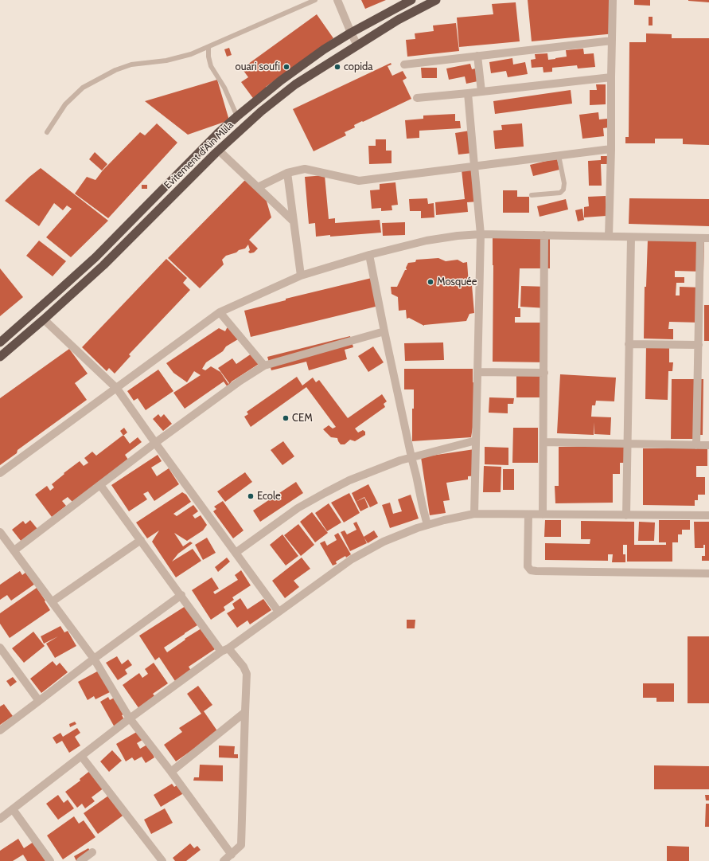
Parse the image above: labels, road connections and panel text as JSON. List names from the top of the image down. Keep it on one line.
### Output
{"streets":{"highway":["Evitement d'Ain Mlila"]},"places":["ouari soufi","copida","Mosquée","CEM","Ecole"]}
